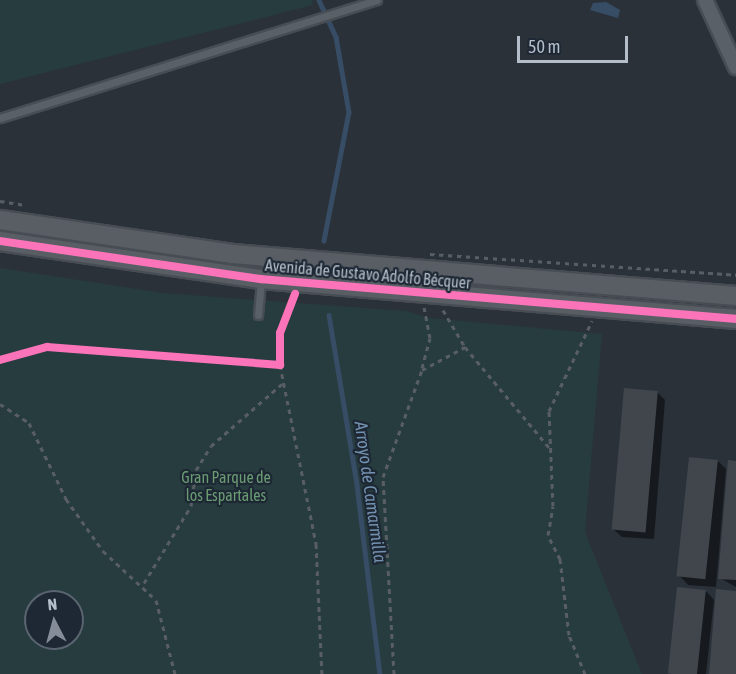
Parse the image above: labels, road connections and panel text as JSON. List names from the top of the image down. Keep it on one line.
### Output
{"streets":{"street":["Avenida de Gustavo Adolfo Bécquer"]},"water":["Arroyo de Camarmilla"],"parks":["Gran Parque de los Espartales"],"scale_bar":"50 m","north":"top"}
